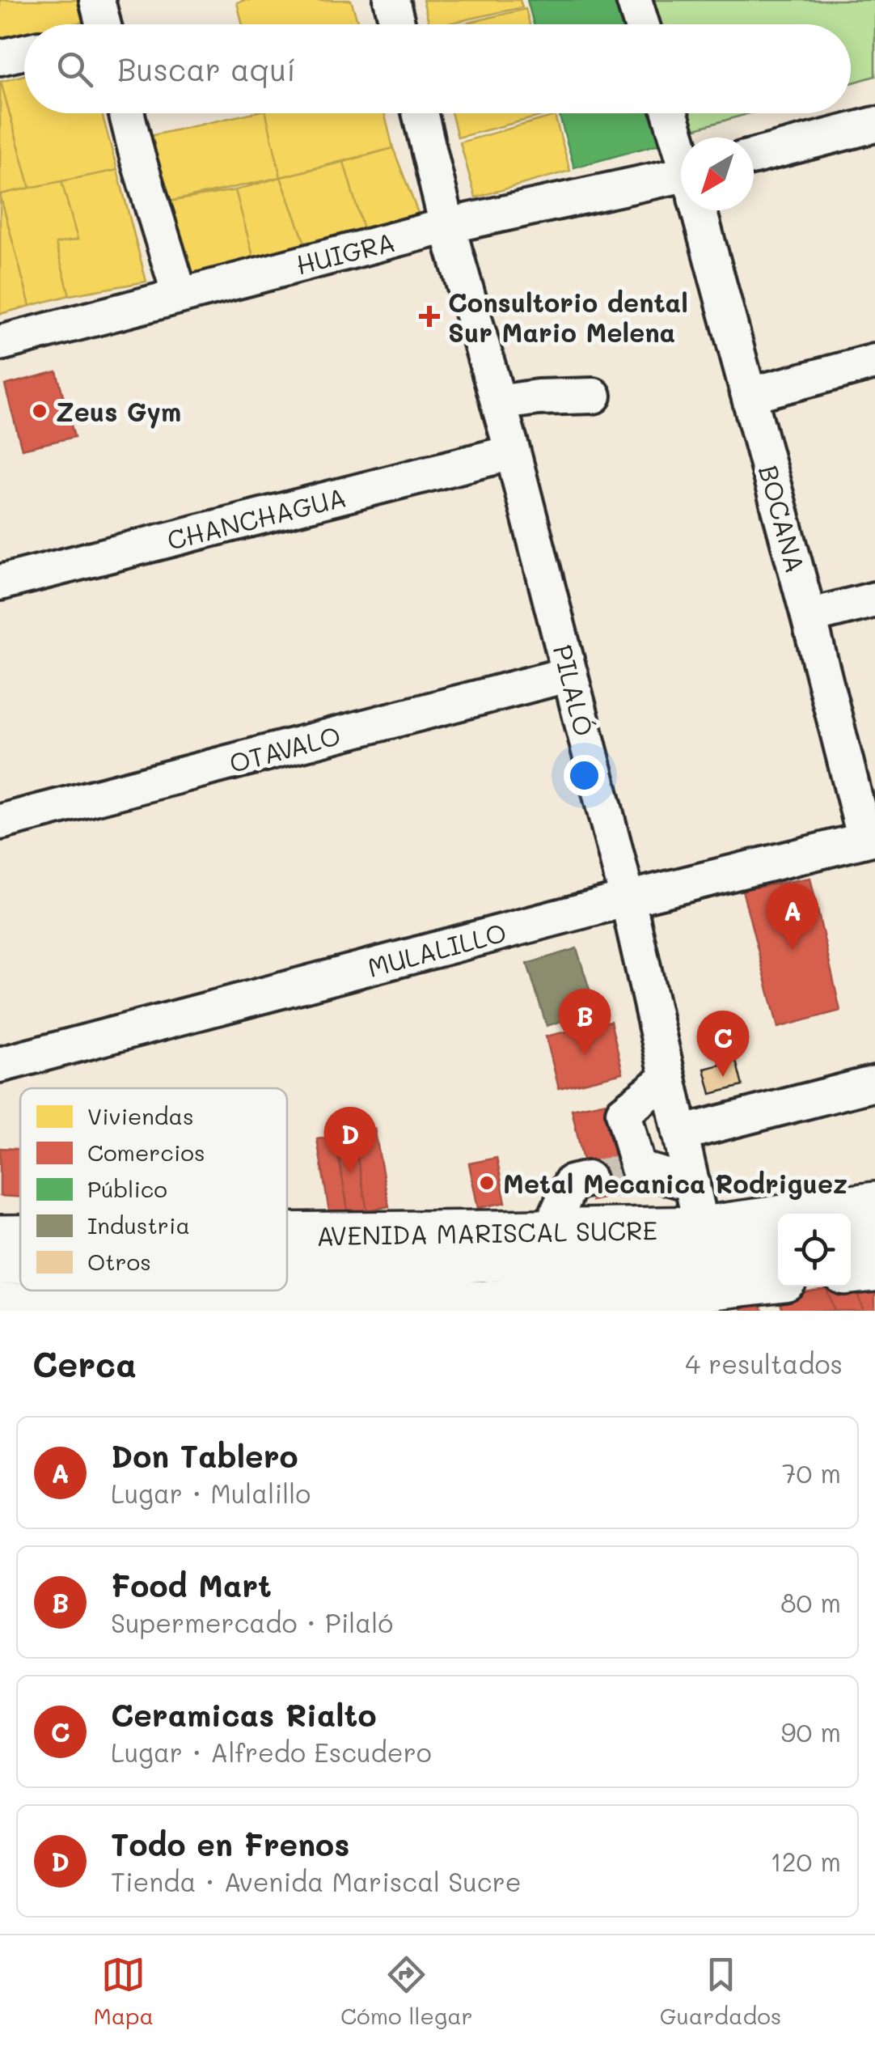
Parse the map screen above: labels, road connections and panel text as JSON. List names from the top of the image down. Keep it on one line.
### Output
{"streets":{"main road":["AVENIDA MARISCAL SUCRE"],"street":["HUIGRA","CHANCHAGUA","BOCANA","PILALÓ","OTAVALO","MULALILLO"]},"crossings":[["HUIGRA","PILALÓ"],["CHANCHAGUA","PILALÓ"],["BOCANA","MULALILLO"],["PILALÓ","OTAVALO"],["PILALÓ","MULALILLO"],["PILALÓ","AVENIDA MARISCAL SUCRE"]],"places":{"health":["Consultorio dental Sur Mario Melena"],"other":["Zeus Gym","Metal Mecanica Rodriguez"]},"legend":["Viviendas","Comercios","Público","Industria","Otros"],"north":"bottom left","page":{"search":"Buscar aquí","pins":["A","B","C","D"],"heading":["Cerca","4 resultados"],"list":[{"mark":"A","name":"Don Tablero","note":"Lugar · Mulalillo","value":"70 m"},{"mark":"B","name":"Food Mart","note":"Supermercado · Pilaló","value":"80 m"},{"mark":"C","name":"Ceramicas Rialto","note":"Lugar · Alfredo Escudero","value":"90 m"},{"mark":"D","name":"Todo en Frenos","note":"Tienda · Avenida Mariscal Sucre","value":"120 m"}],"nav":["Mapa","Cómo llegar","Guardados"]}}
